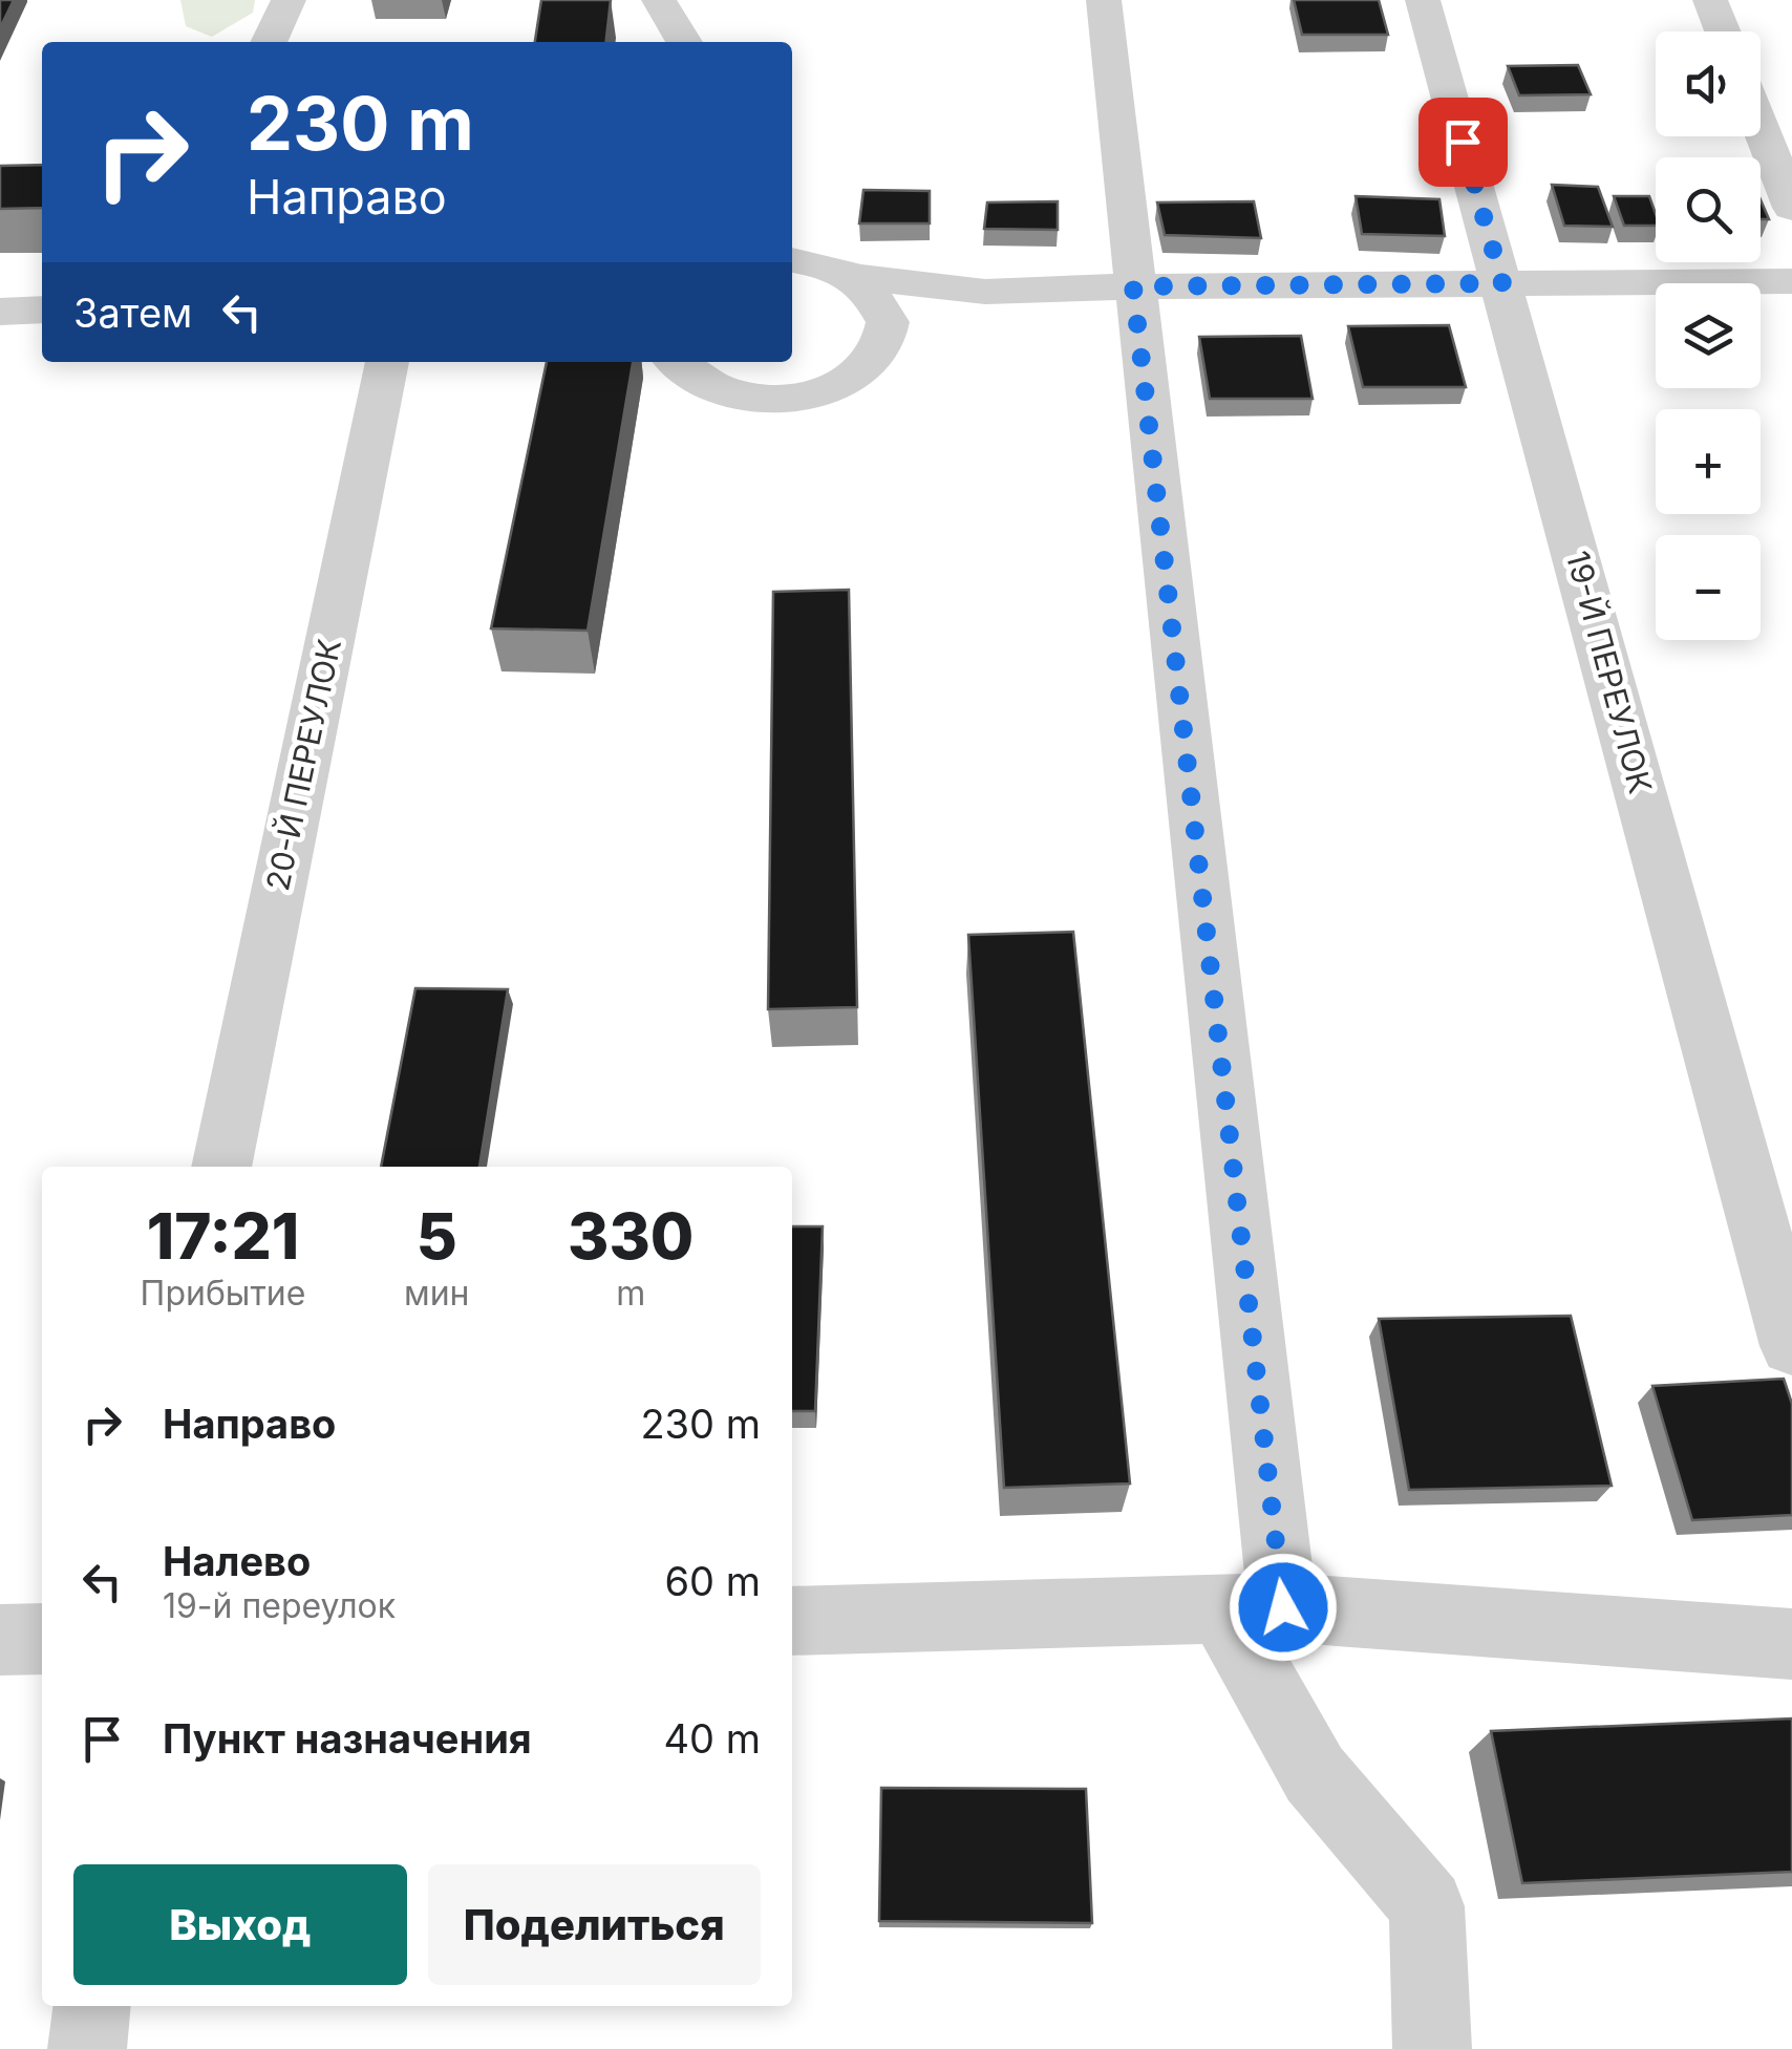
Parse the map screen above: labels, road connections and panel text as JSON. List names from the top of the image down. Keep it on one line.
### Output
{"streets":{"street":["19-Й ПЕРЕУЛОК","20-Й ПЕРЕУЛОК"]},"page":{"map_buttons":["+","−"],"turn":["230 m","Направо"],"then":"Затем","eta":["17:21","Прибытие","5","мин","330","m"],"list":[{"name":"Направо","value":"230 m"},{"name":"Налево","note":"19-й переулок","value":"60 m"},{"name":"Пункт назначения","value":"40 m"}],"buttons":["Выход","Поделиться"]}}
